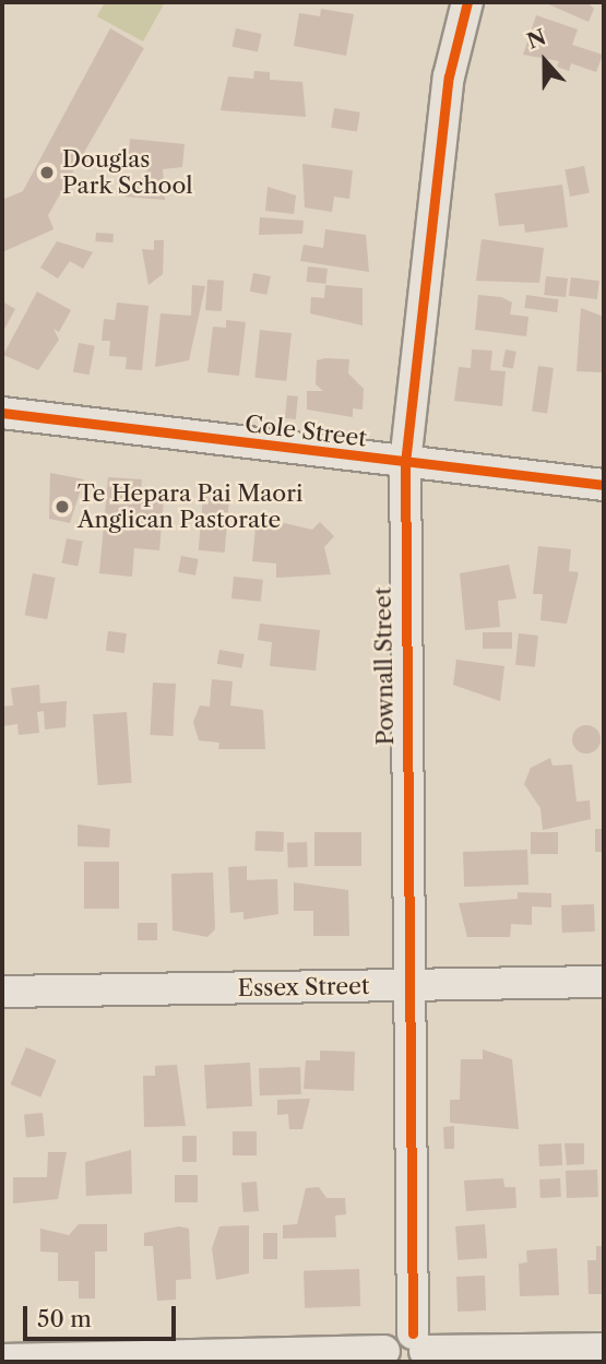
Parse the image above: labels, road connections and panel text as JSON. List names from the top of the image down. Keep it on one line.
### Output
{"streets":{"street":["Cole Street","Pownall Street","Essex Street"]},"crossings":[["Cole Street","Pownall Street"],["Pownall Street","Essex Street"]],"places":["Douglas Park School","Te Hepara Pai Maori Anglican Pastorate"],"scale_bar":"50 m","north":"top"}
